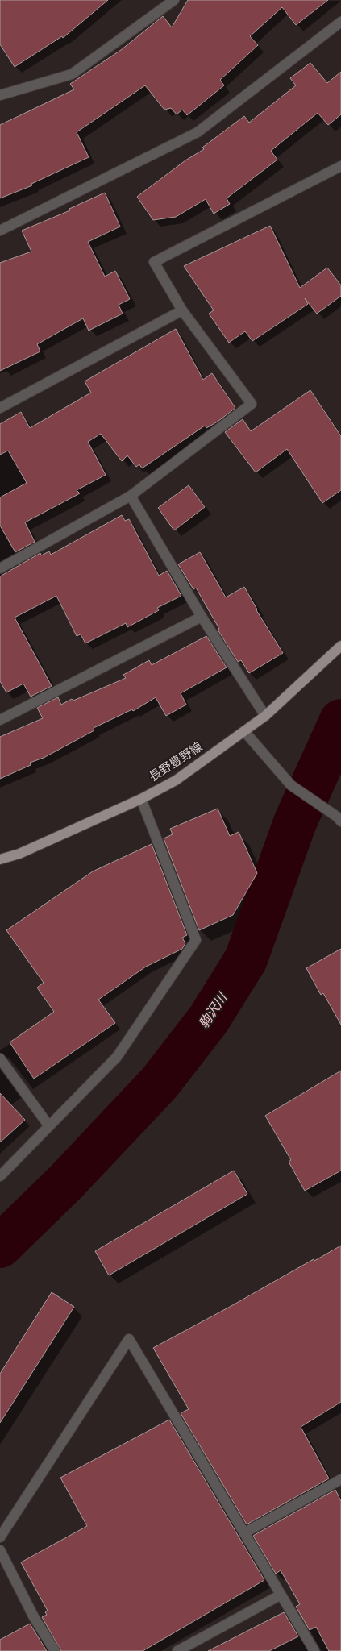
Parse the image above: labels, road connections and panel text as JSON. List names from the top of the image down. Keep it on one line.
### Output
{"streets":{"main road":["長野豊野線"]},"water":["駒沢川"]}
